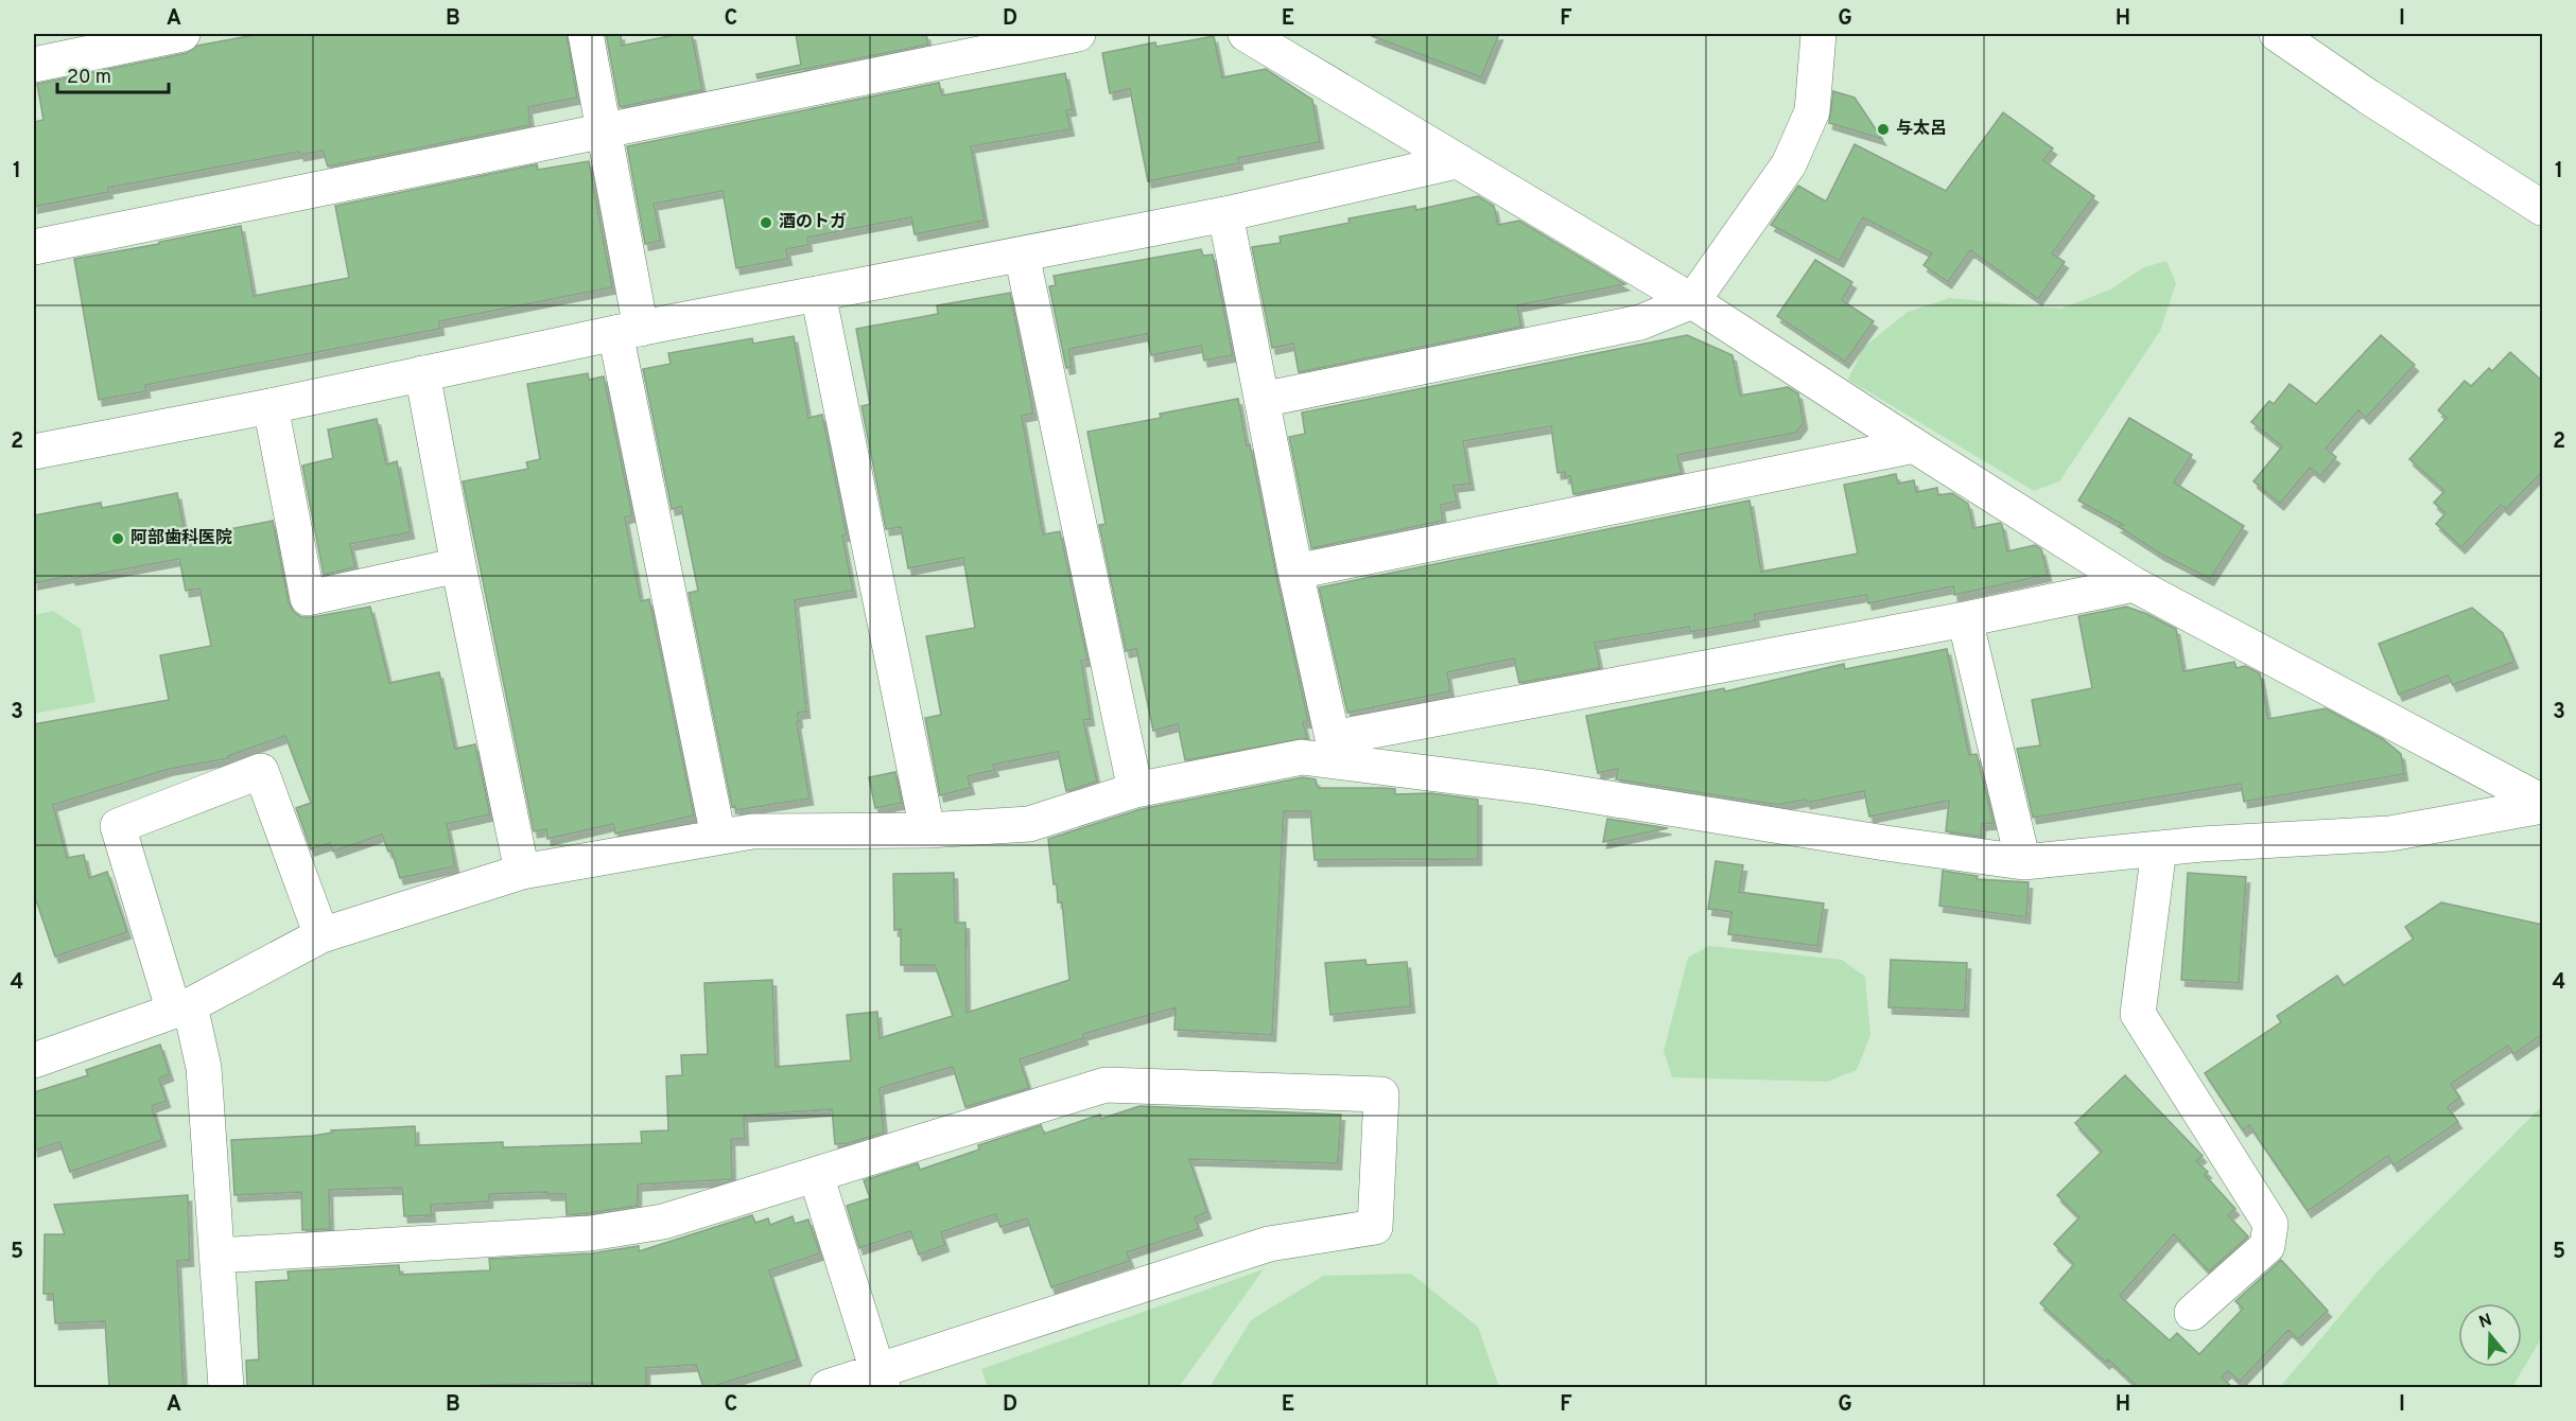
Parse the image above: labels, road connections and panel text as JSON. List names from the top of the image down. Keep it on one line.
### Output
{"places":["与太呂","酒のトガ","阿部歯科医院"],"scale_bar":"20 m","north":"top","grid":{"columns":["A","B","C","D","E","F","G","H","I"],"rows":["1","2","3","4","5"]}}
